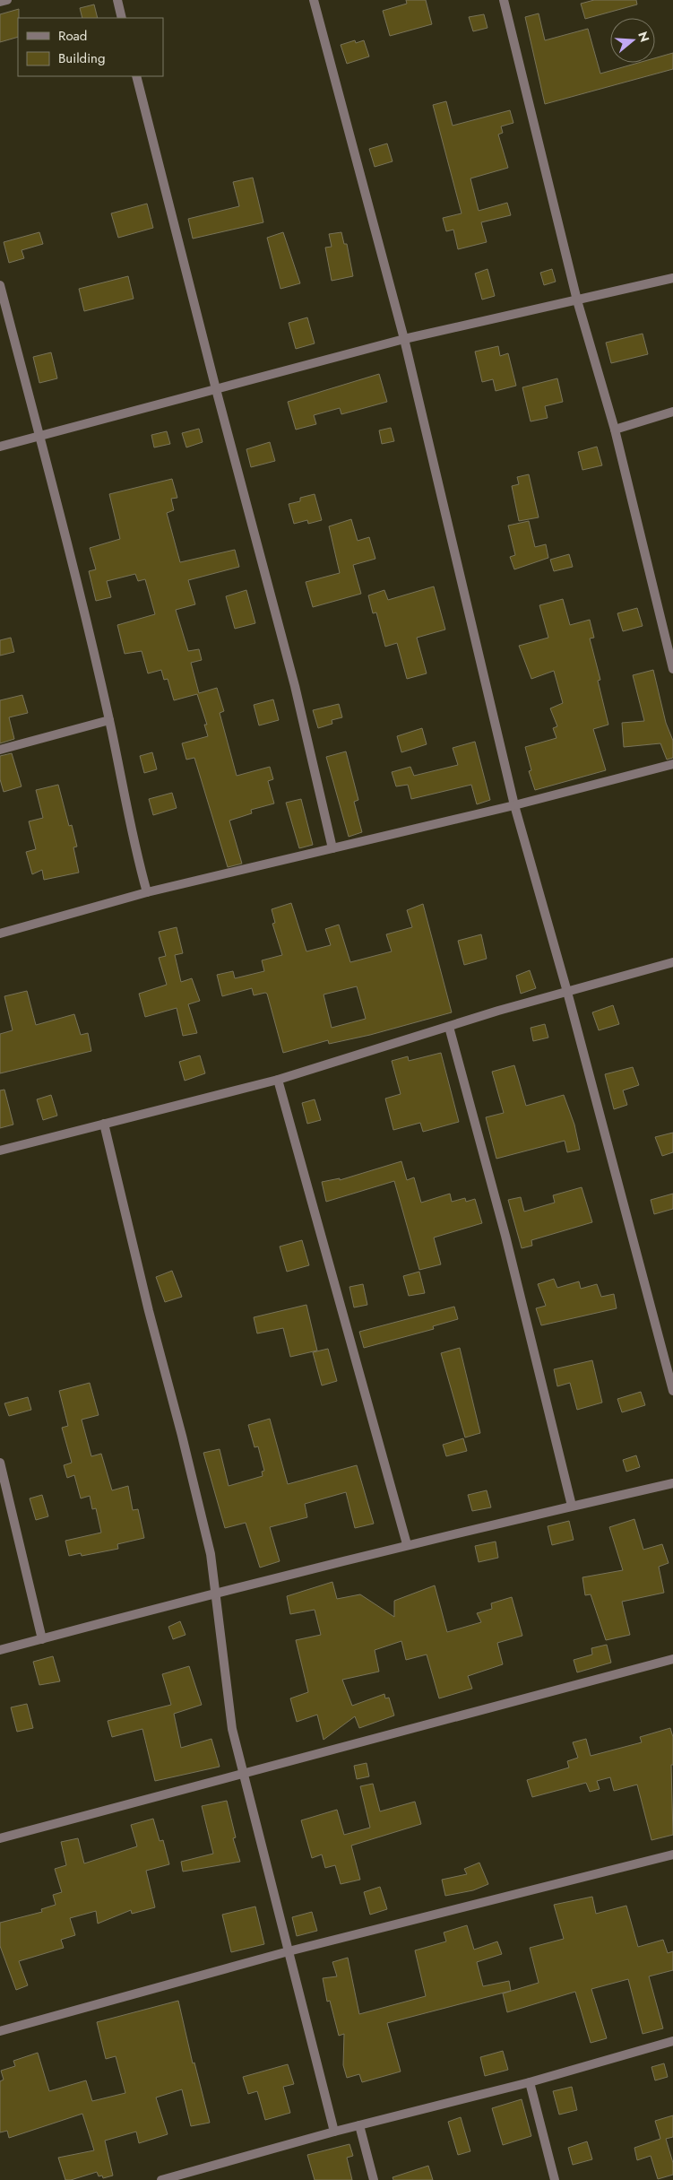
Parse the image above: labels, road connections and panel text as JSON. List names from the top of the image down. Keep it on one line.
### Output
{"legend":["Road","Building"],"north":"right"}
